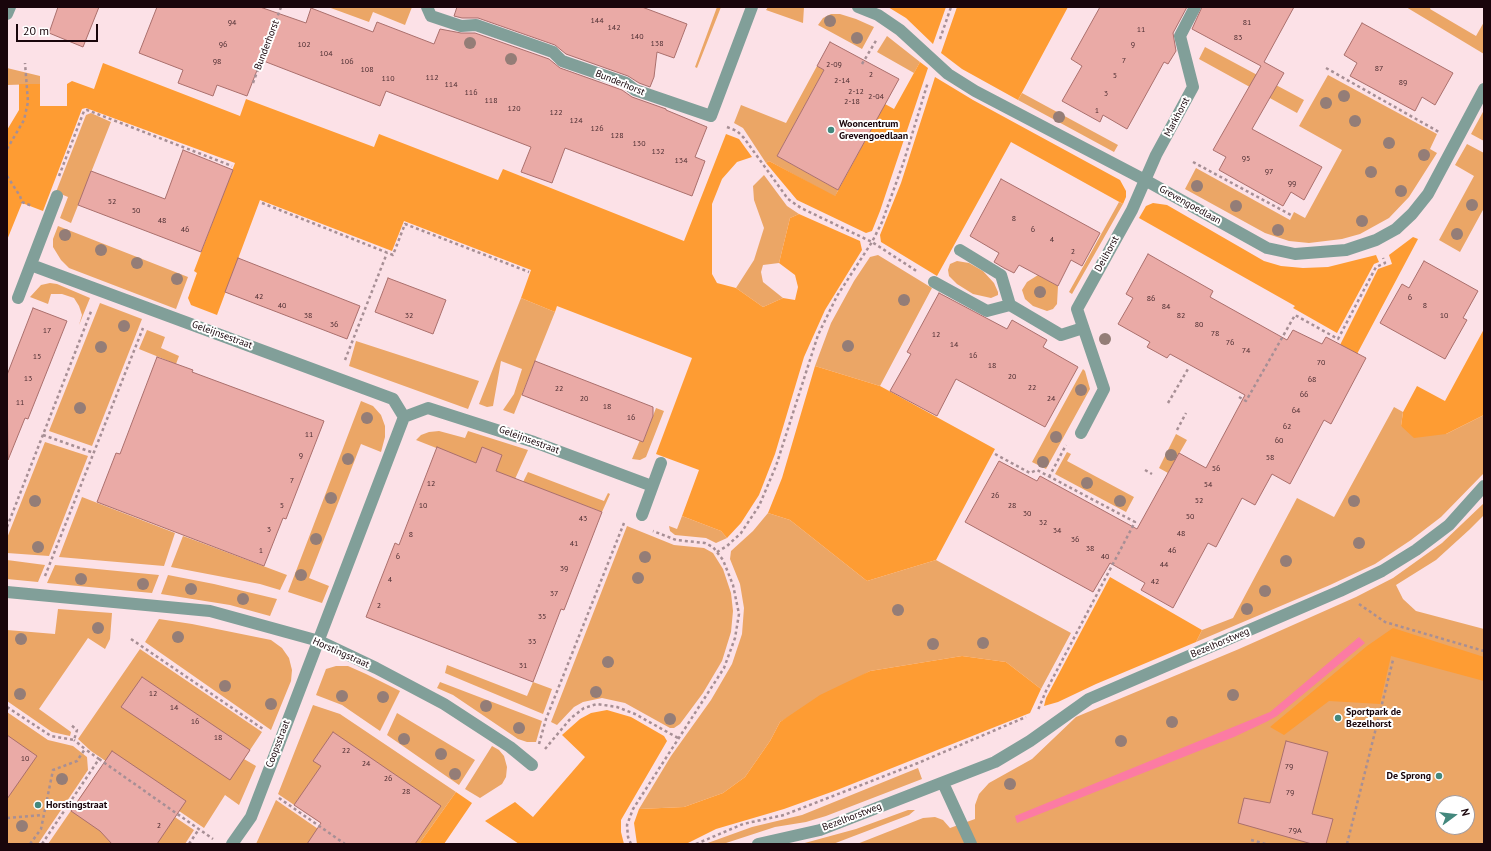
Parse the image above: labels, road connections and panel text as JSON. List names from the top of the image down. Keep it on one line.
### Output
{"streets":{"street":["Bunderhorst","Markhorst","Grevengoedlaan","Deilhorst","Geleijnsestraat","Bezelhorstweg","Horstingstraat","Coopsstraat"]},"crossings":[["Markhorst","Grevengoedlaan"],["Markhorst","Deilhorst"],["Grevengoedlaan","Deilhorst"],["Horstingstraat","Coopsstraat"]],"places":["Wooncentrum Grevengoedlaan","Sportpark de Bezelhorst","De Sprong","Horstingstraat"],"house_numbers":["144","94","81","142","11","140","83","138","96","102","9","104","7","98","106","2-09","87","108","2","5","112","110","2-14","89","114","2-12","116","3","2-04","118","2-18","120","1","122","124","126","128","130","132","95","134","97","99","52","50","8","48","46","6","4","2","42","6","86","40","8","84","38","32","82","10","36","80","17","78","12","76","14","74","16","15","70","18","20","13","68","22","22","66","20","24","11","18","64","16","62","11","60","9","58","56","7","12","54","26","52","5","10","28","30","50","43","32","3","34","48","8","36","41","38","1","46","6","40","44","39","4","42","37","2","35","33","31","12","14","16","18","22","10","24","79","26","28","79","2","79A"],"scale_bar":"20 m","north":"right"}
